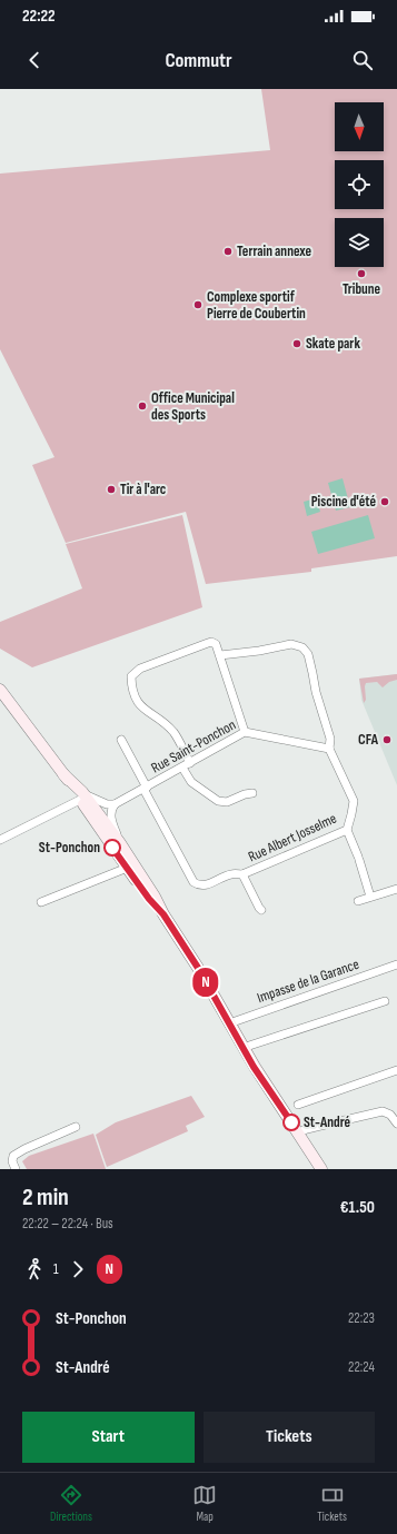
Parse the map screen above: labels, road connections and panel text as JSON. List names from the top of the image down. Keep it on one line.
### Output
{"streets":{"street":["Rue Saint-Ponchon","Rue Albert Josselme","Impasse de la Garance"]},"crossings":[["Rue Saint-Ponchon","Rue Albert Josselme"]],"places":["Terrain annexe","Tribune","Complexe sportif Pierre de Coubertin","Skate park","Office Municipal des Sports","Tir à l'arc","Piscine d'été","CFA","St-Ponchon","St-André"],"lines":["bus line N"],"north":"bottom","page":{"status":"22:22","header":"Commutr","on_map":"N","heading":["2 min","22:22 – 22:24 · Bus","€1.50"],"legs":["1","N"],"list":[{"name":"St-Ponchon","value":"22:23"},{"name":"St-André","value":"22:24"}],"buttons":["Start","Tickets"],"tabs":["Directions","Map","Tickets"]}}
